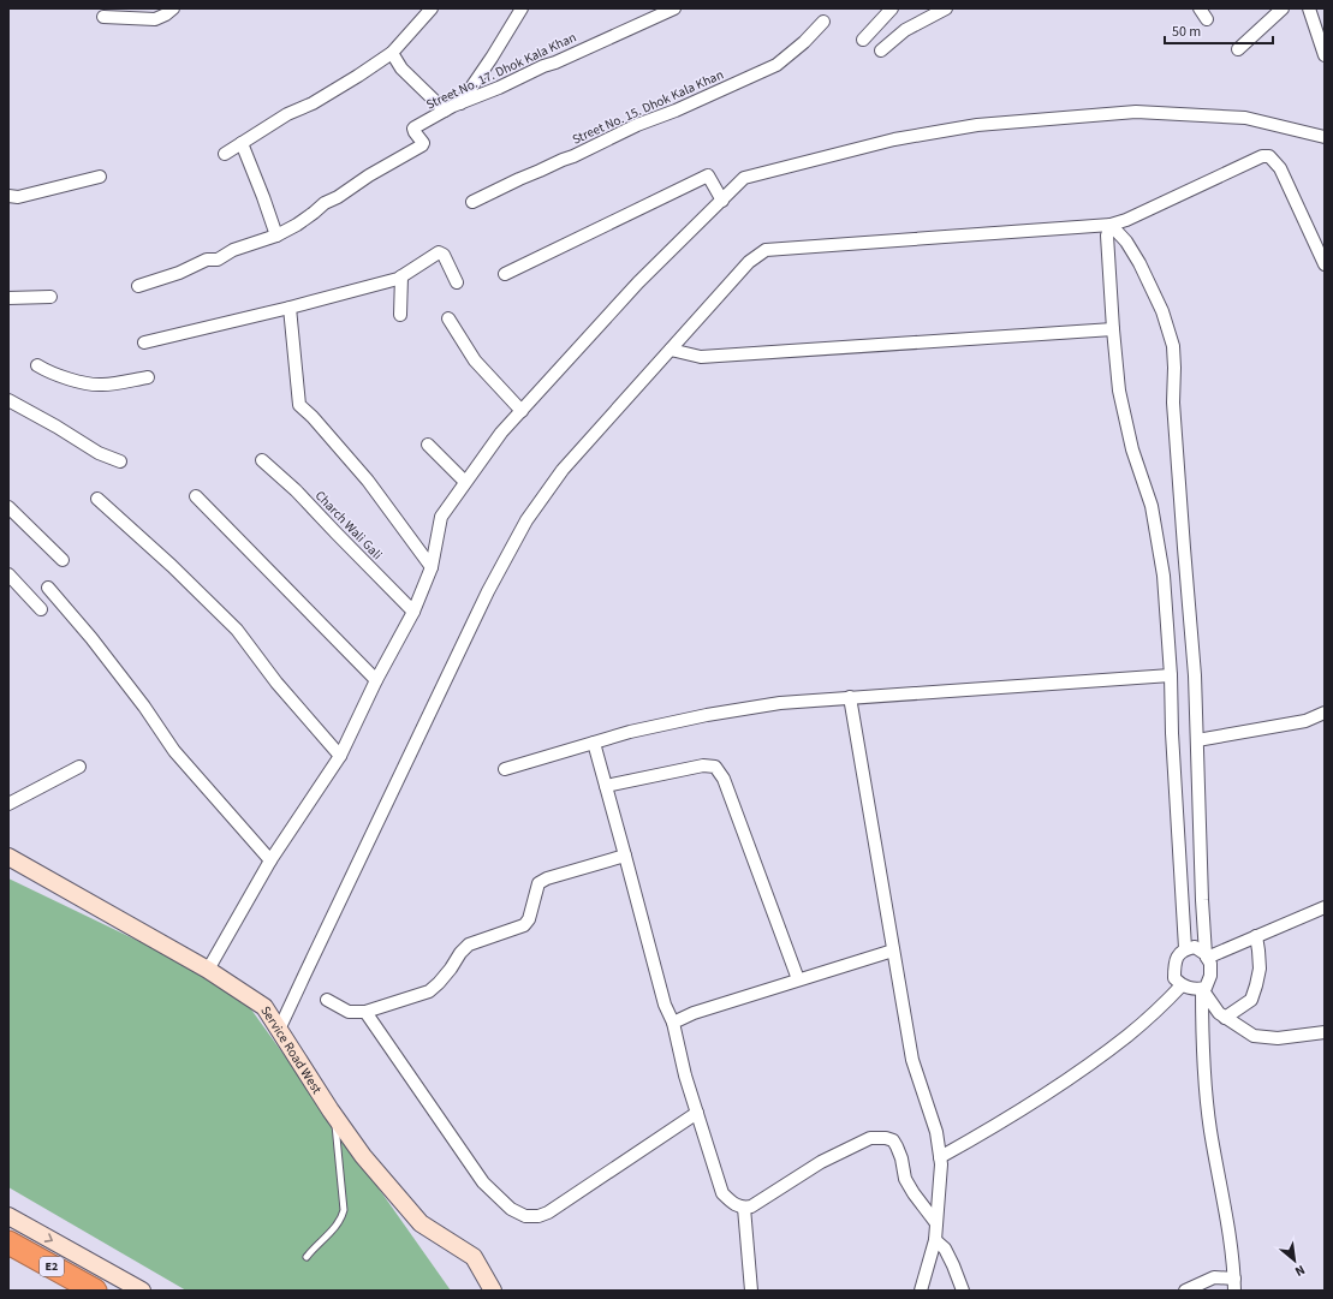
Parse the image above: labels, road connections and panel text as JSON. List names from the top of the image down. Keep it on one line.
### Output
{"streets":{"highway":["E2"],"street":["Street No. 17. Dhok Kala Khan","Street No. 15. Dhok Kala Khan","Charch Wali Gali","Service Road West"]},"scale_bar":"50 m","north":"bottom right"}
